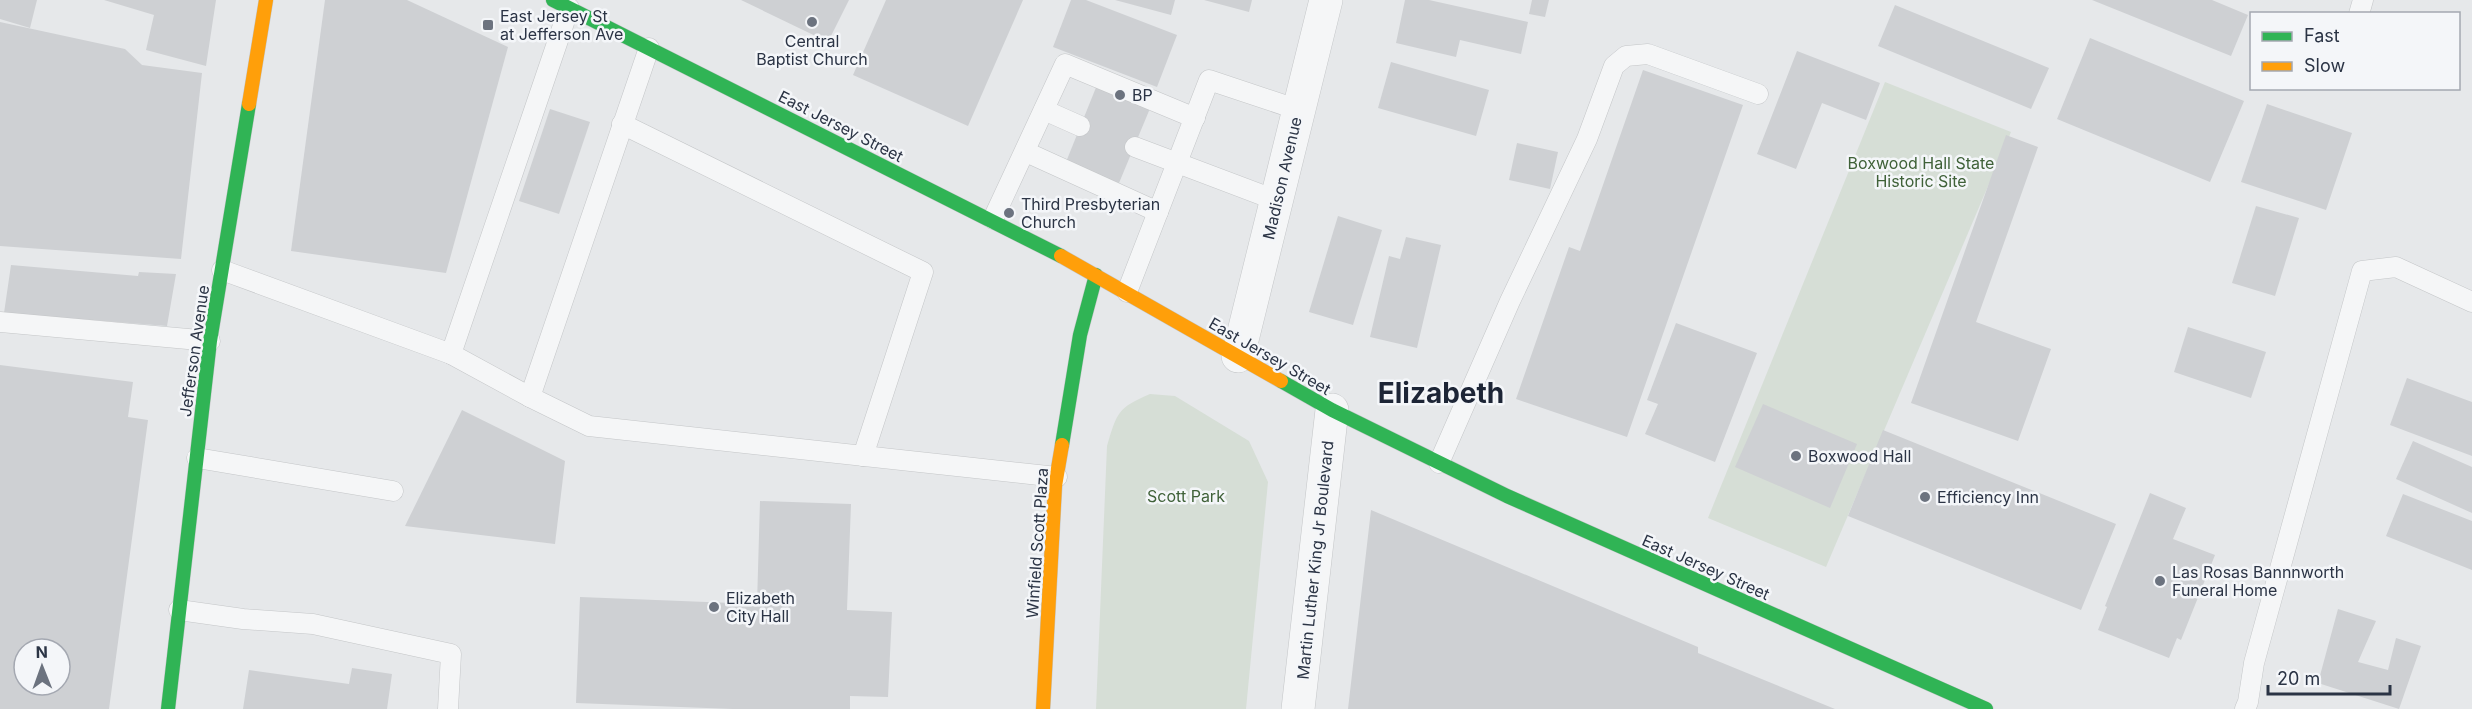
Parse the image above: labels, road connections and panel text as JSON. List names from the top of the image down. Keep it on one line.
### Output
{"streets":{"street":["East Jersey Street","Madison Avenue","Jefferson Avenue","Winfield Scott Plaza","Martin Luther King Jr Boulevard"]},"crossings":[["East Jersey Street","Madison Avenue"],["East Jersey Street","Winfield Scott Plaza"],["East Jersey Street","Martin Luther King Jr Boulevard"]],"districts":["Elizabeth"],"parks":["Boxwood Hall State Historic Site","Scott Park"],"places":{"other":["Central Baptist Church","BP","Third Presbyterian Church","Boxwood Hall","Efficiency Inn","Las Rosas Bannnworth Funeral Home","Elizabeth City Hall"],"transit":["East Jersey St at Jefferson Ave"]},"legend":["Fast","Slow"],"scale_bar":"20 m","north":"top"}
